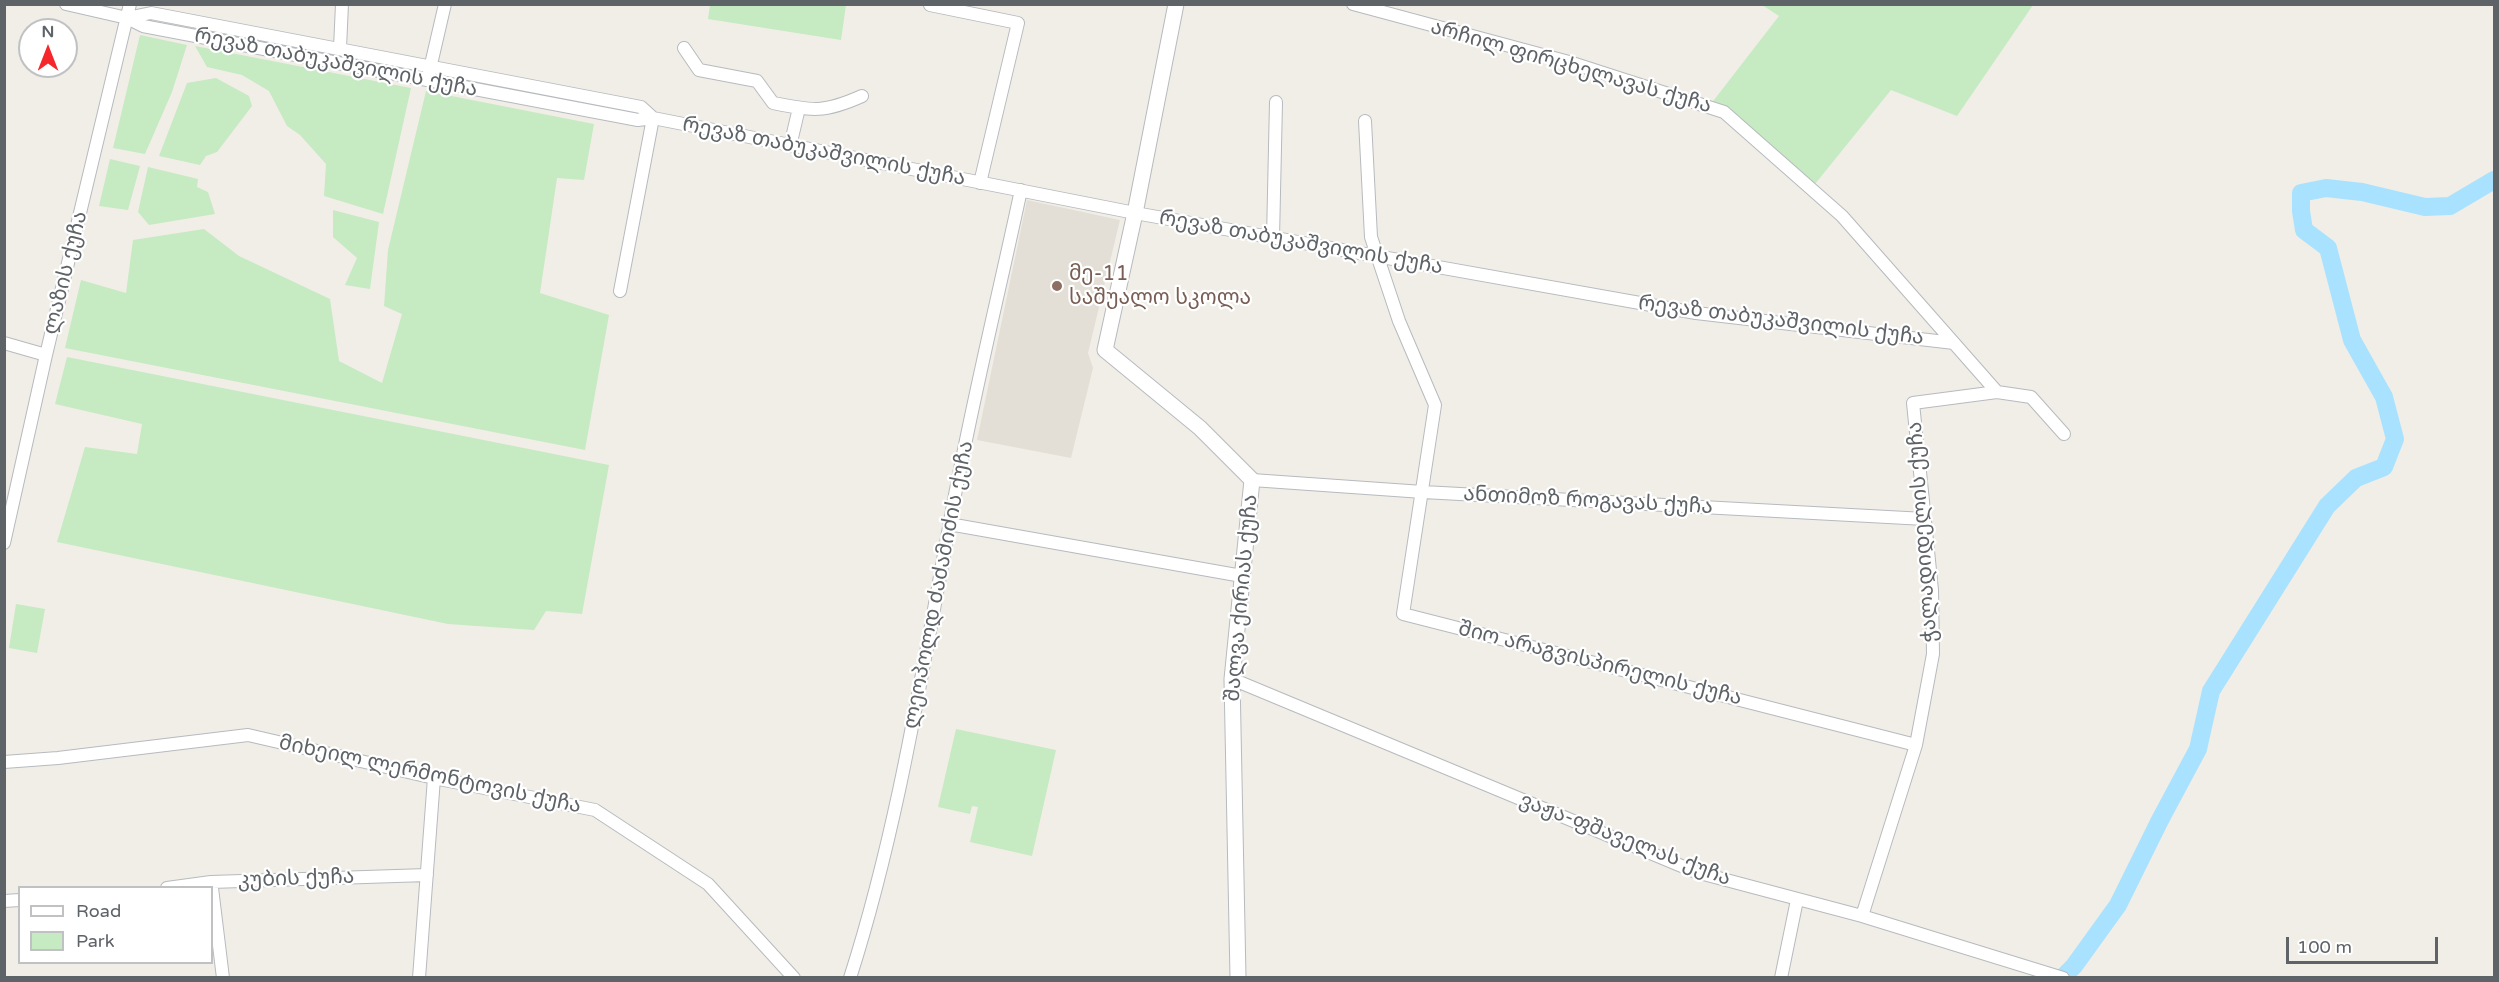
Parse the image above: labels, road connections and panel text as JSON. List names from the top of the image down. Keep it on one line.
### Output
{"streets":{"street":["რევაზ თაბუკაშვილის ქუჩა","არჩილ ფირცხელავას ქუჩა","ლაზის ქუჩა","ანთიმოზ როგავას ქუჩა","ჭალადიდელის ქუჩა","ლეოპოლდ ძაძამიძის ქუჩა","შალვა ქირიას ქუჩა","შიო არაგვისპირელის ქუჩა","მიხეილ ლერმონტოვის ქუჩა","ვაჟა-ფშაველას ქუჩა","კუბის ქუჩა"]},"crossings":[["რევაზ თაბუკაშვილის ქუჩა","არჩილ ფირცხელავას ქუჩა"],["რევაზ თაბუკაშვილის ქუჩა","ლაზის ქუჩა"],["რევაზ თაბუკაშვილის ქუჩა","ლეოპოლდ ძაძამიძის ქუჩა"],["რევაზ თაბუკაშვილის ქუჩა","შალვა ქირიას ქუჩა"],["არჩილ ფირცხელავას ქუჩა","ჭალადიდელის ქუჩა"],["ანთიმოზ როგავას ქუჩა","ჭალადიდელის ქუჩა"],["ანთიმოზ როგავას ქუჩა","შალვა ქირიას ქუჩა"],["ანთიმოზ როგავას ქუჩა","შიო არაგვისპირელის ქუჩა"],["ჭალადიდელის ქუჩა","შიო არაგვისპირელის ქუჩა"],["ჭალადიდელის ქუჩა","ვაჟა-ფშაველას ქუჩა"],["შალვა ქირიას ქუჩა","ვაჟა-ფშაველას ქუჩა"]],"places":["მე-11 საშუალო სკოლა"],"legend":["Road","Park"],"scale_bar":"100 m","north":"top"}
